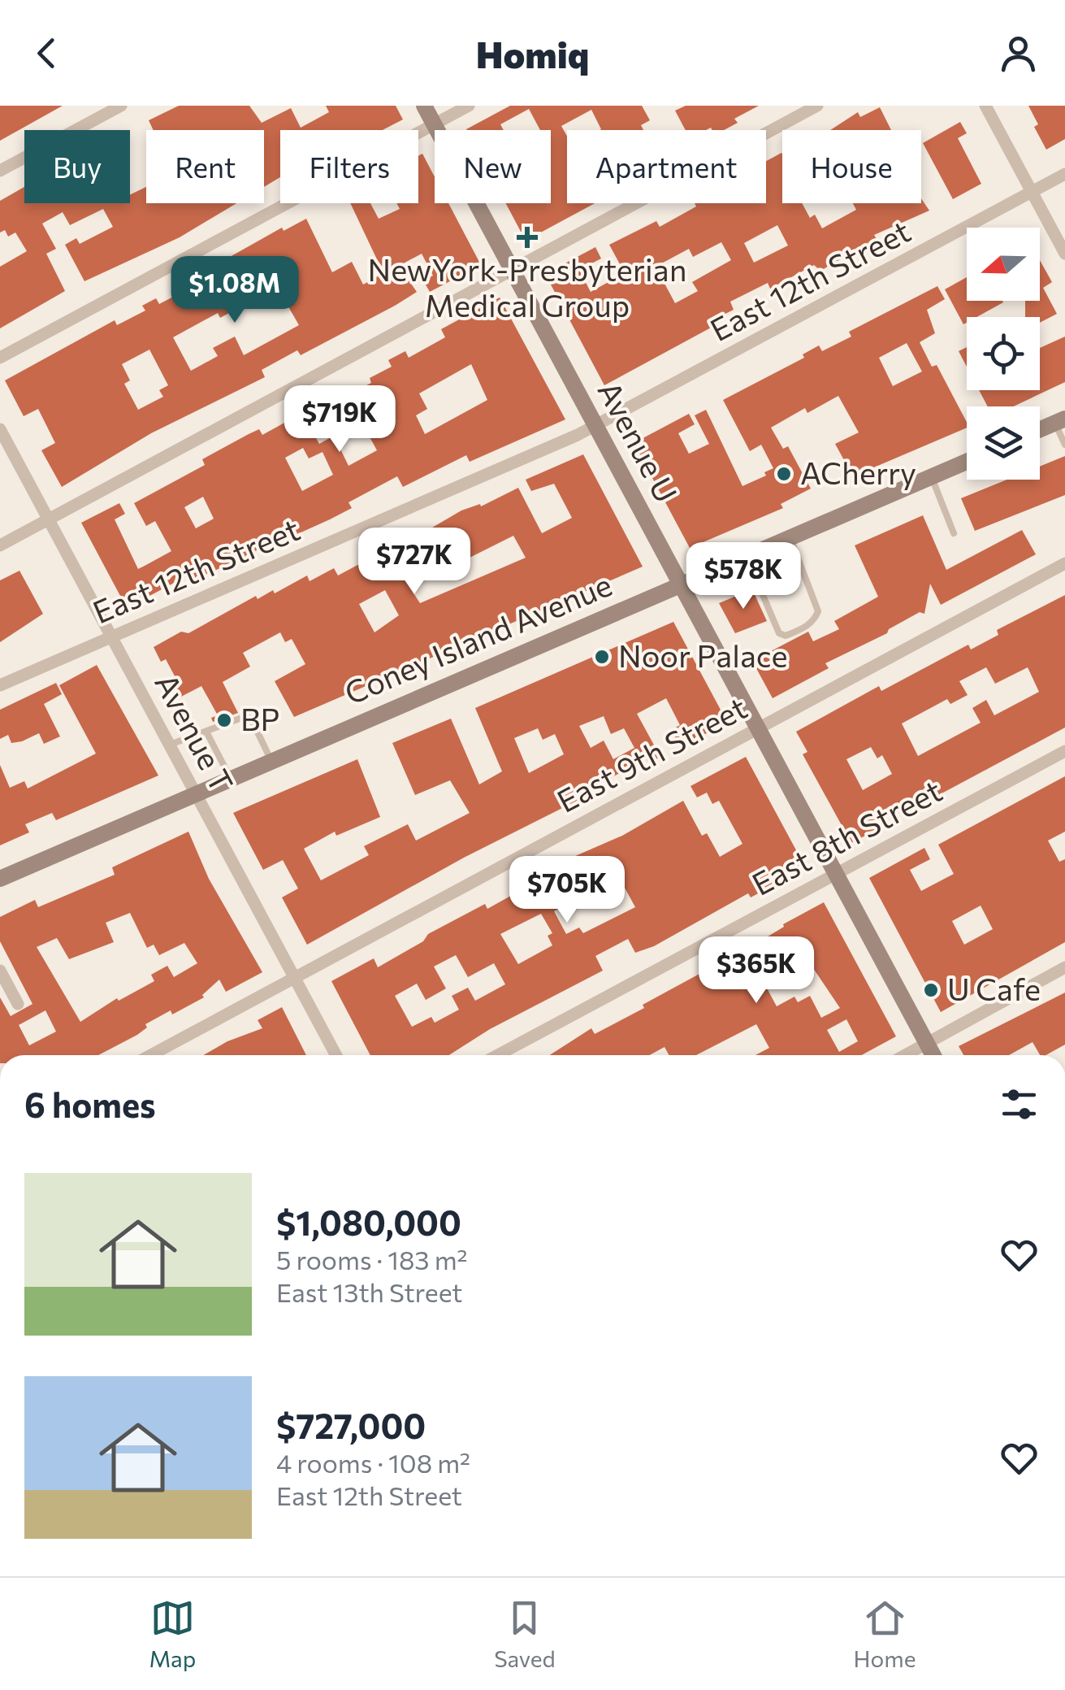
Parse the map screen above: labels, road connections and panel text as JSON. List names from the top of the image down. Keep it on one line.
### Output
{"streets":{"main road":["Avenue U","Coney Island Avenue"],"street":["East 12th Street","Avenue T","East 9th Street","East 8th Street"]},"crossings":[["East 12th Street","Avenue U"],["East 12th Street","Avenue T"],["Avenue U","Coney Island Avenue"],["Avenue U","East 9th Street"],["Avenue U","East 8th Street"],["Coney Island Avenue","Avenue T"],["Avenue T","East 9th Street"]],"places":{"health":["NewYork-Presbyterian Medical Group"],"other":["ACherry","Noor Palace","BP","U Cafe"]},"north":"left","page":{"header":"Homiq","chip":["Buy","Rent","Filters","New","Apartment","House"],"price":["$1.08M","$719K","$727K","$578K","$705K","$365K"],"heading":"6 homes","list":[{"name":"$1,080,000","note":"5 rooms · 183 m² · East 13th Street"},{"name":"$727,000","note":"4 rooms · 108 m² · East 12th Street"}],"tabs":["Map","Saved","Home"]}}
